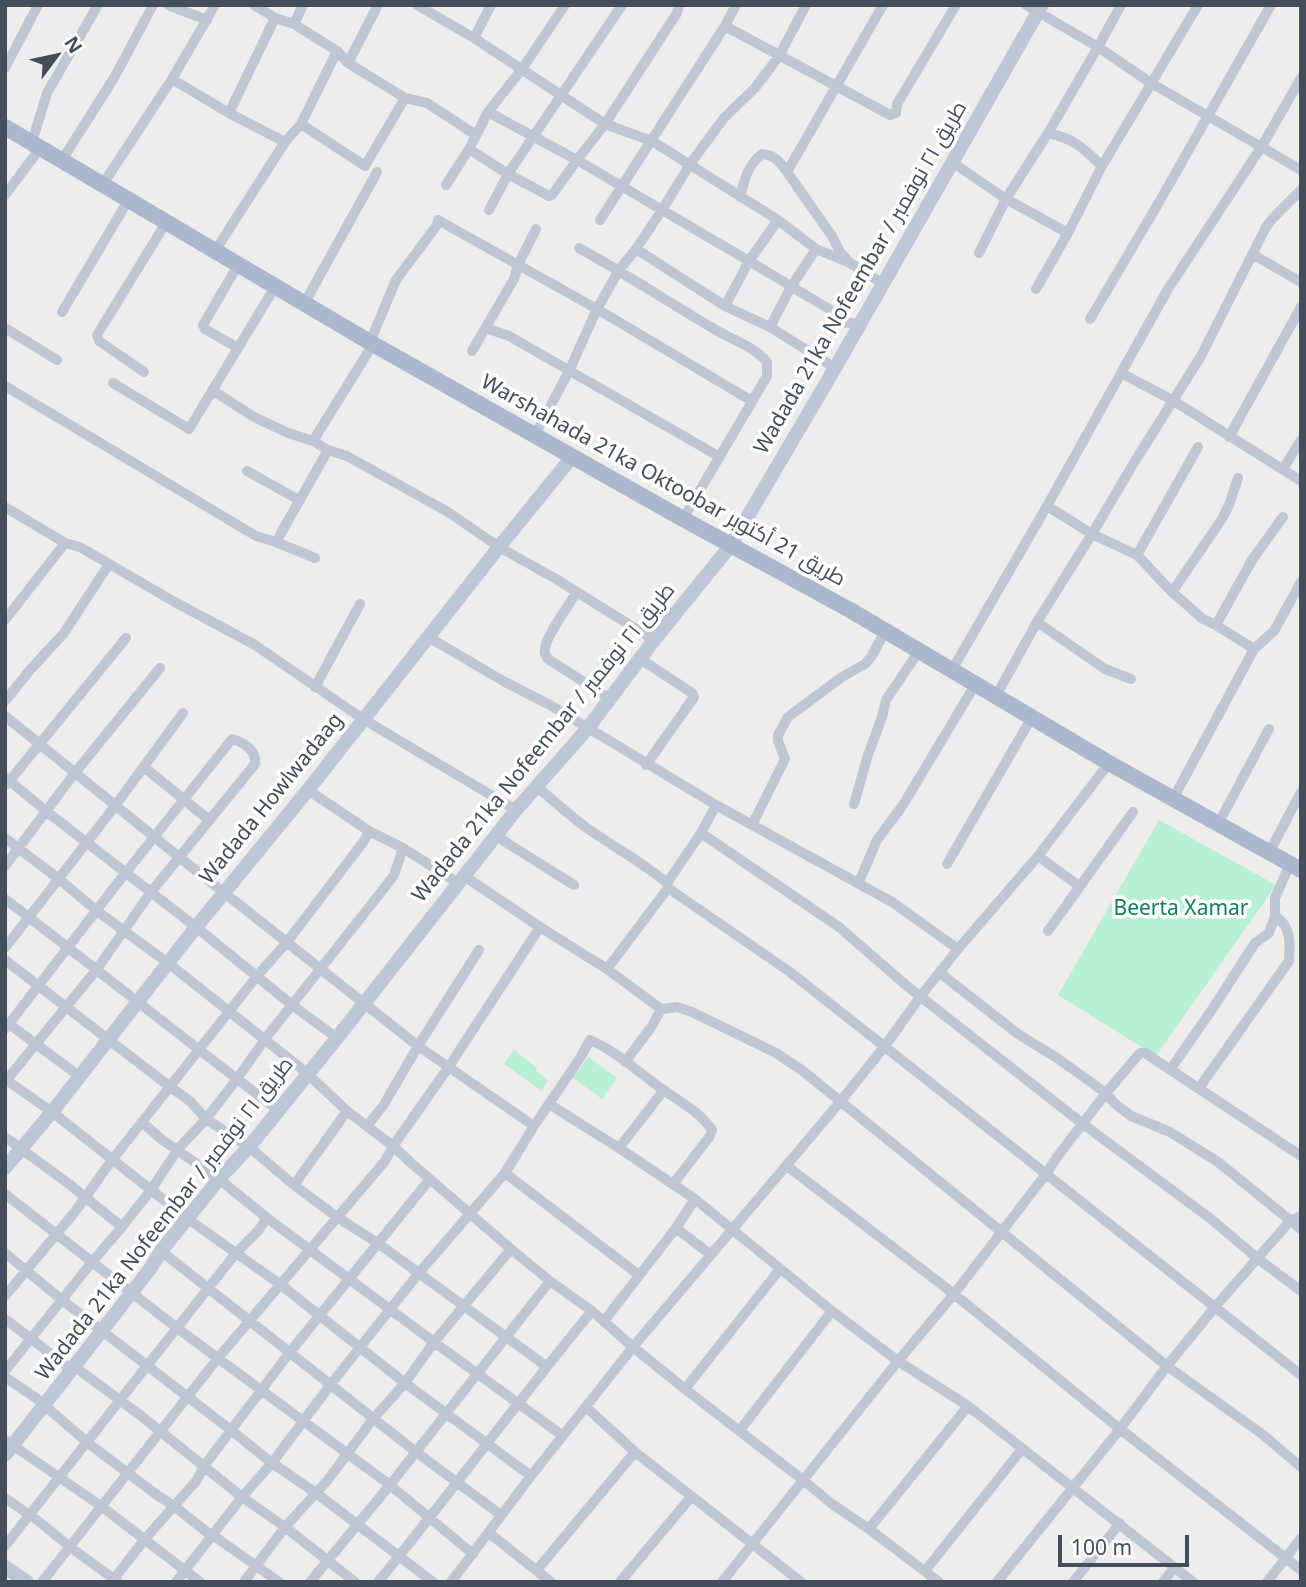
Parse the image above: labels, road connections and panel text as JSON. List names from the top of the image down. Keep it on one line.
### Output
{"streets":{"main road":["Warshahada 21ka Oktoobar طريق 21 أكتوبر"],"street":["Wadada 21ka Nofeembar / طريق ٢١ نوفمبر","Wadada Howlwadaag"]},"crossings":[["Wadada 21ka Nofeembar / طريق ٢١ نوفمبر","Warshahada 21ka Oktoobar طريق 21 أكتوبر"],["Warshahada 21ka Oktoobar طريق 21 أكتوبر","Wadada Howlwadaag"]],"parks":["Beerta Xamar"],"scale_bar":"100 m","north":"top right"}
